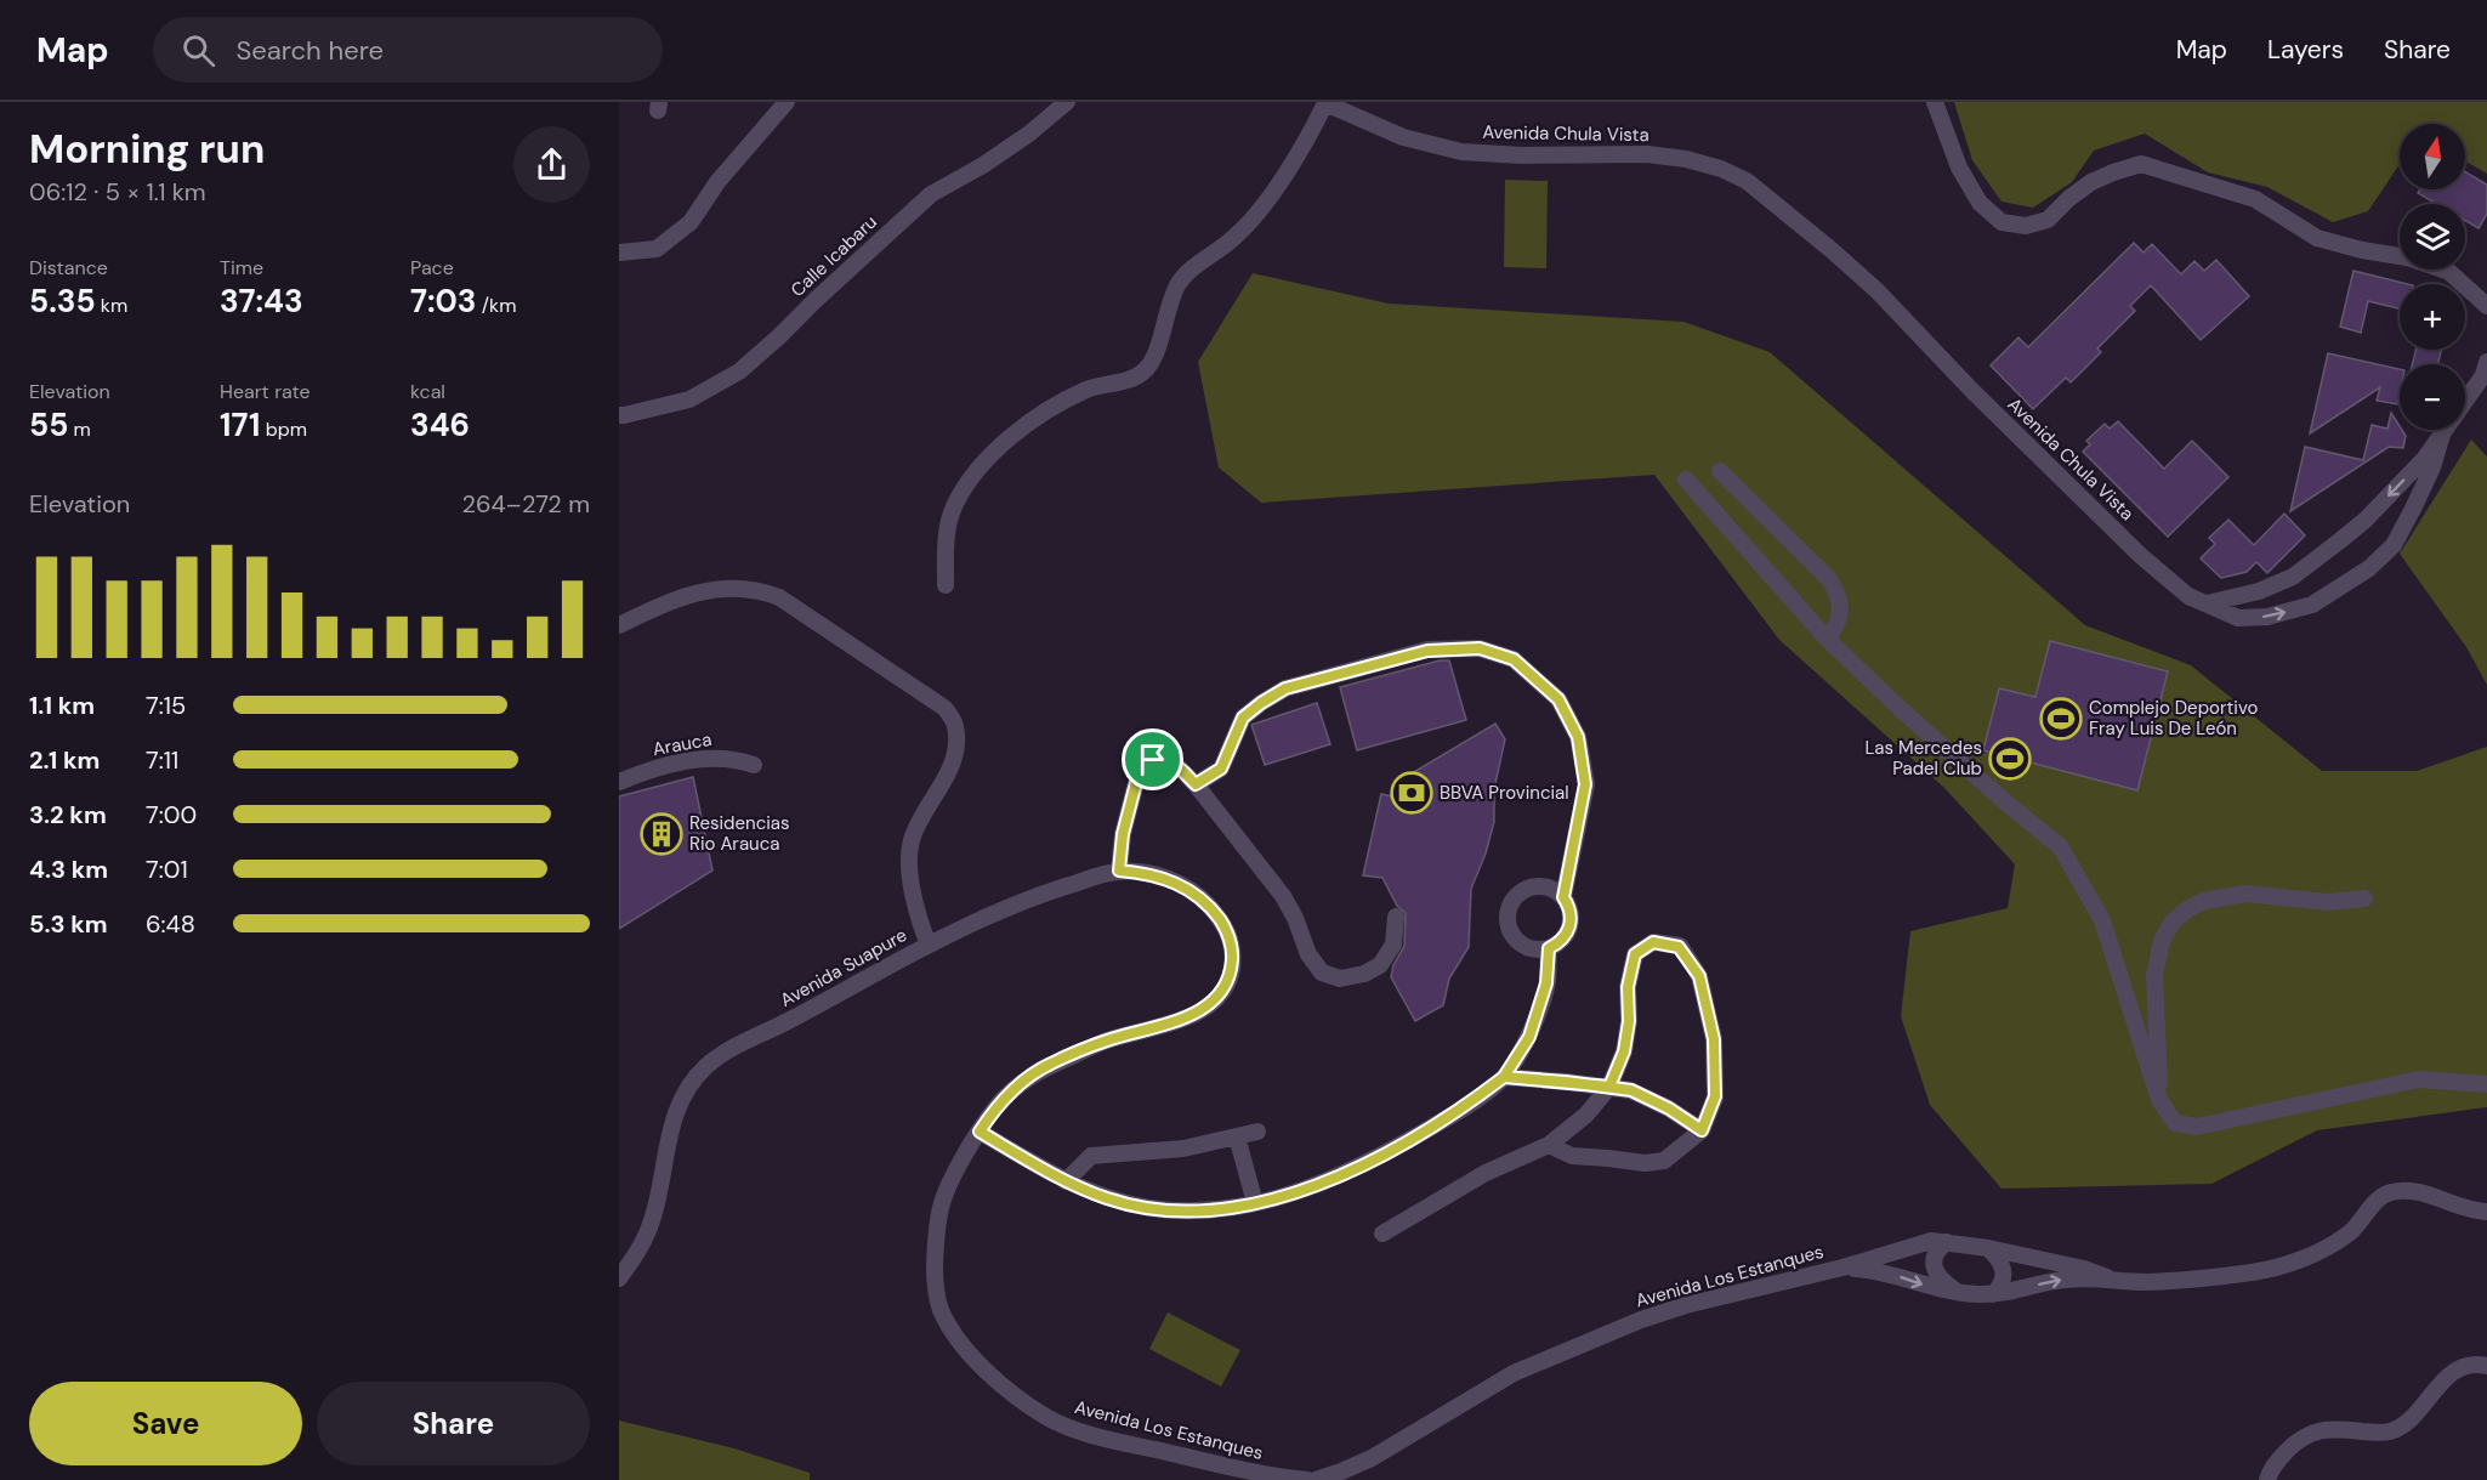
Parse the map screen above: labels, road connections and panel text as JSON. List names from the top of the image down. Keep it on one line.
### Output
{"streets":{"street":["Avenida Chula Vista","Calle Icabaru","Arauca","Avenida Suapure","Avenida Los Estanques"]},"crossings":[["Avenida Suapure","Avenida Los Estanques"]],"places":{"sports":["Complejo Deportivo Fray Luis De León","Las Mercedes Padel Club"],"bank":["BBVA Provincial"],"building":["Residencias Rio Arauca"]},"north":"top","page":{"header":"Map","search":"Search here","nav":["Map","Layers","Share"],"heading":["Morning run","06:12 · 5 × 1.1 km"],"map_buttons":["+","−"],"stats":[["Distance","5.35 km"],["Time","37:43"],["Pace","7:03 /km"],["Elevation","55 m"],["Heart rate","171 bpm"],["kcal","346"]],"chart":["Elevation","264–272 m"],"list":[{"name":"1.1 km","note":"7:15"},{"name":"2.1 km","note":"7:11"},{"name":"3.2 km","note":"7:00"},{"name":"4.3 km","note":"7:01"},{"name":"5.3 km","note":"6:48"}],"buttons":["Save","Share"]}}
